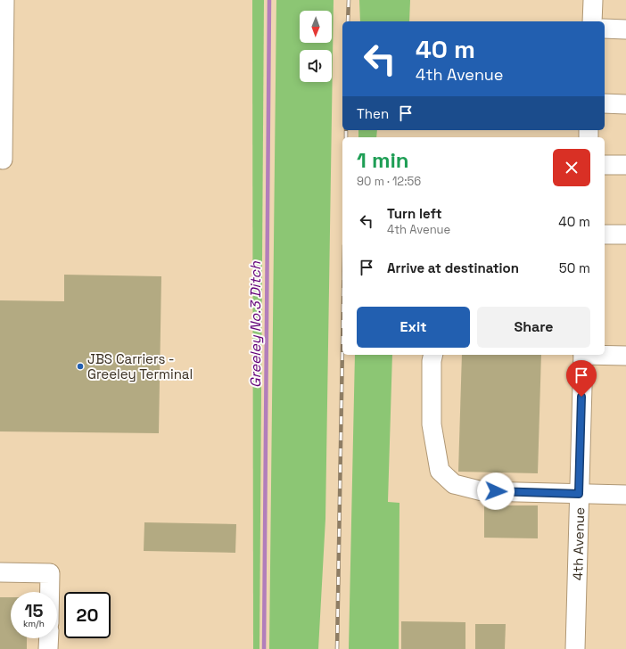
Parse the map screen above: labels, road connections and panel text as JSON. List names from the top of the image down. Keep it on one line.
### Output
{"streets":{"street":["4th Avenue"]},"water":["Greeley No.3 Ditch"],"places":["JBS Carriers - Greeley Terminal"],"north":"bottom","page":{"turn":["40 m","4th Avenue"],"then":"Then","heading":["1 min","90 m · 12:56"],"list":[{"name":"Turn left","note":"4th Avenue","value":"40 m"},{"name":"Arrive at destination","value":"50 m"}],"buttons":["Exit","Share"],"speed":"15 km/h","limit":"20"}}
